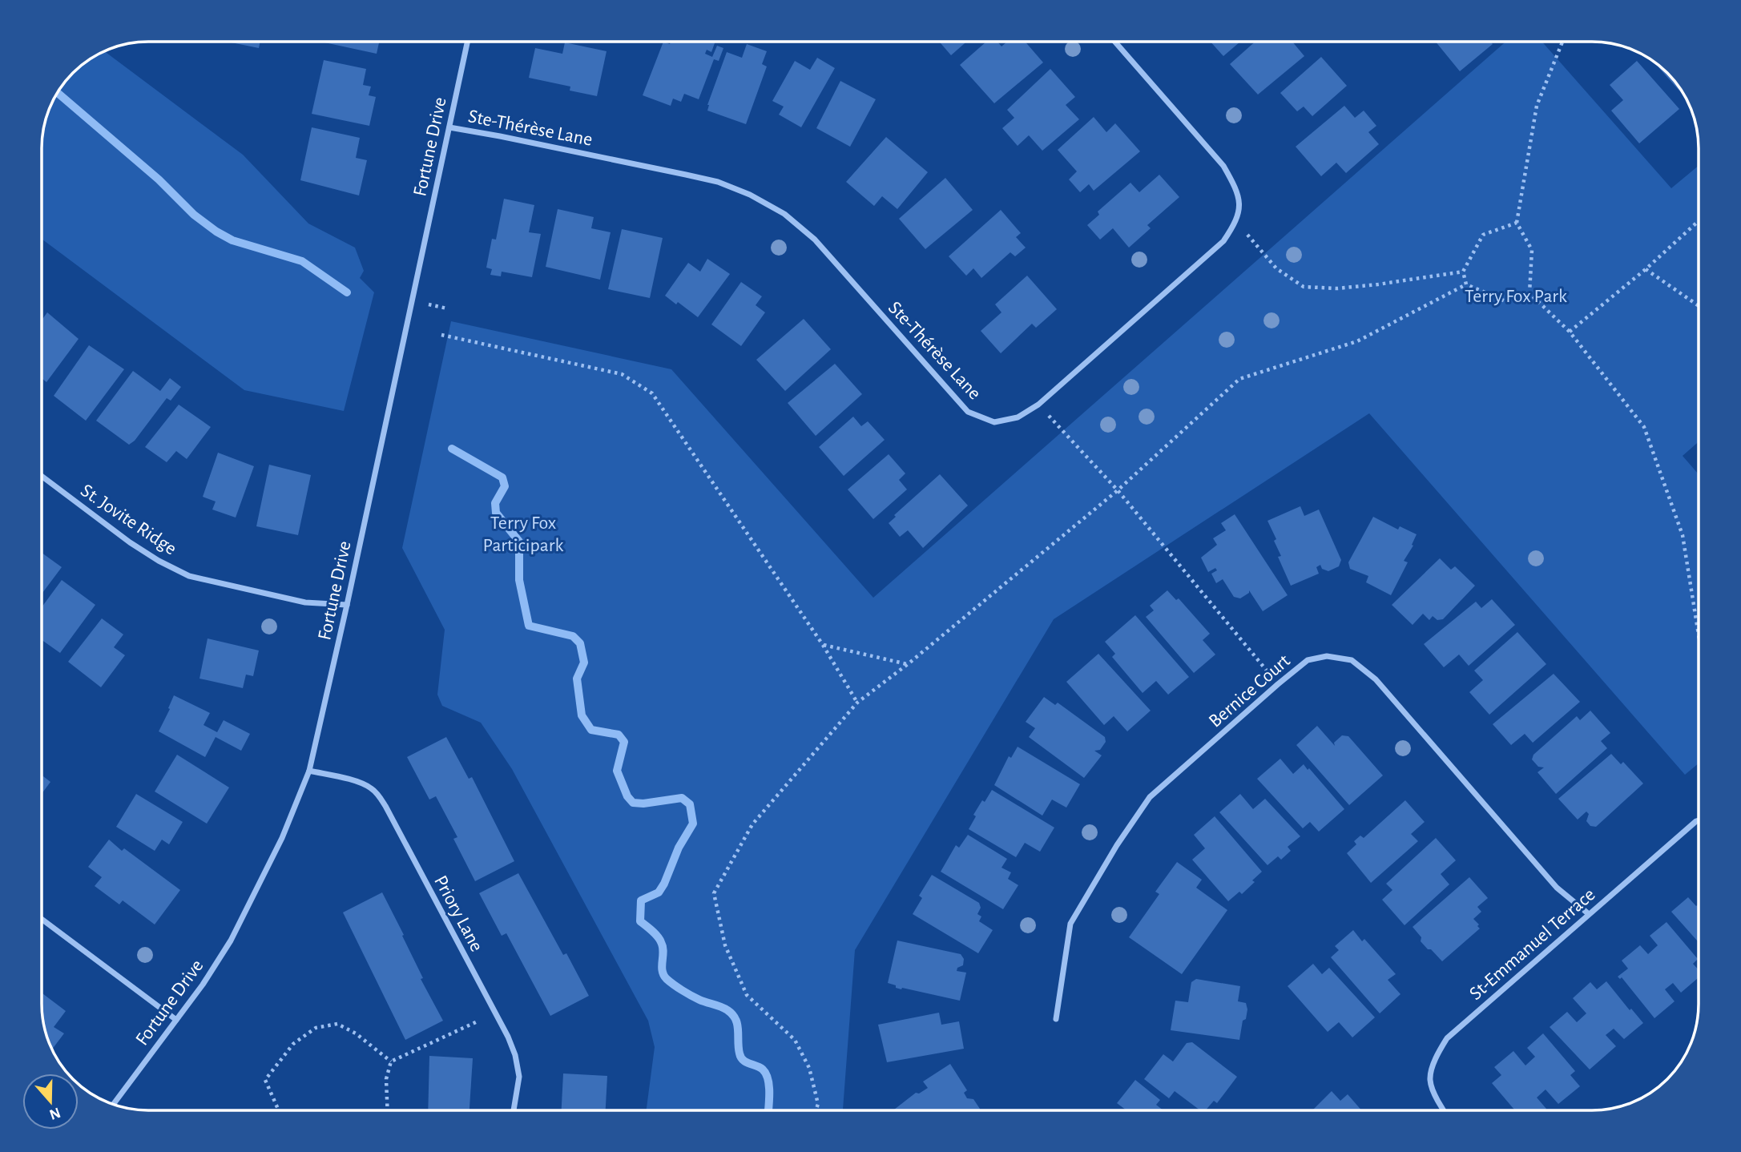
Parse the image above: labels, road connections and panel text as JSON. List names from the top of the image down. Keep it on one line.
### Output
{"streets":{"street":["Ste-Thérèse Lane","Fortune Drive","St. Jovite Ridge","Bernice Court","Priory Lane","St-Emmanuel Terrace"]},"crossings":[["Ste-Thérèse Lane","Fortune Drive"],["Fortune Drive","St. Jovite Ridge"],["Fortune Drive","Priory Lane"],["Bernice Court","St-Emmanuel Terrace"]],"parks":["Terry Fox Park","Terry Fox Participark"],"north":"bottom"}
